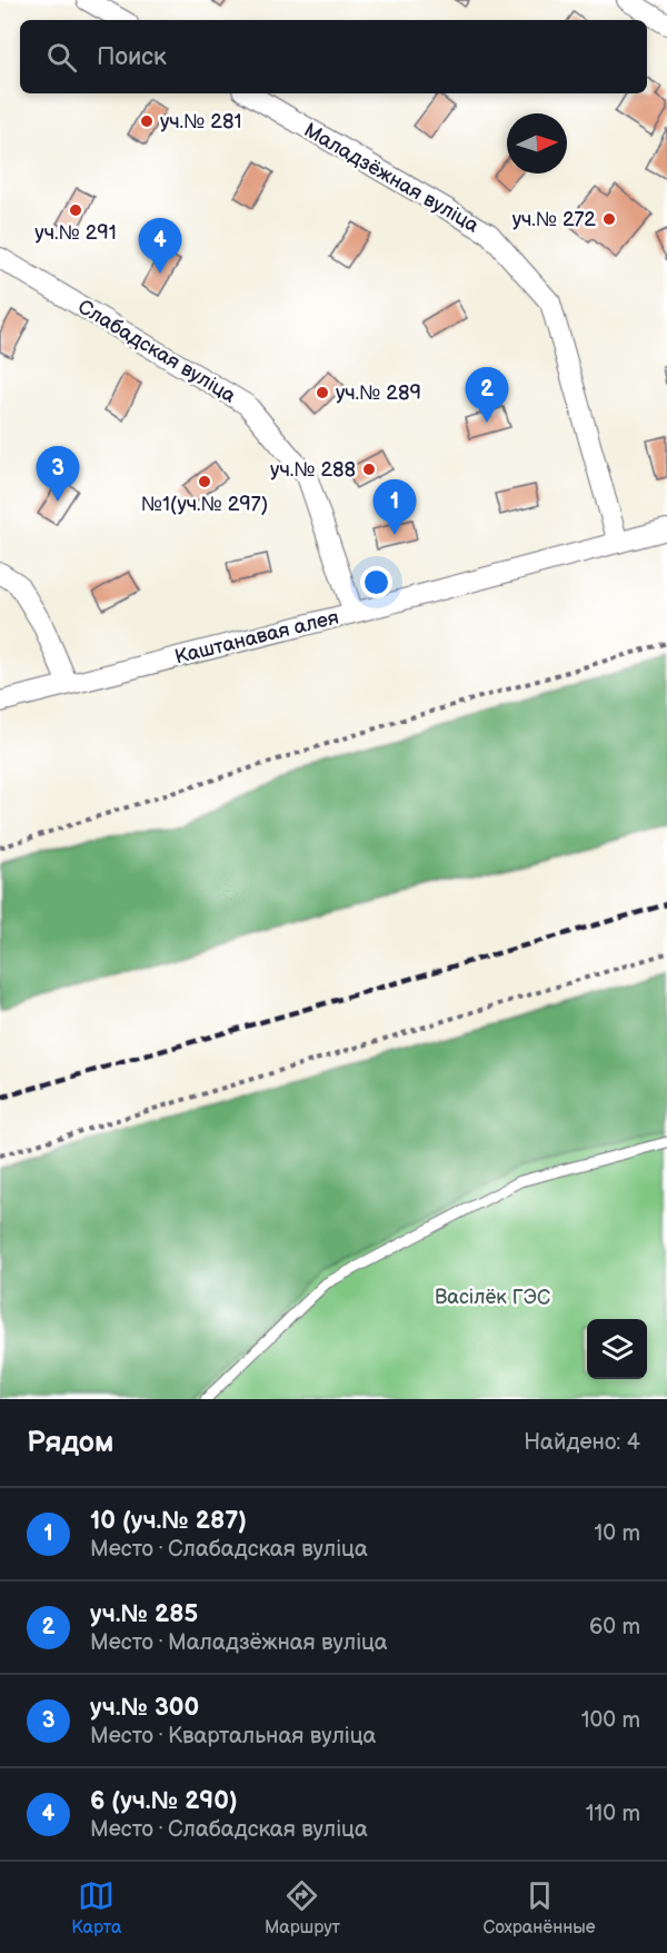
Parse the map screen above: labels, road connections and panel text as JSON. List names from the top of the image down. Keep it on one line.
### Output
{"streets":{"street":["Маладзёжная вуліца","Слабадская вуліца","Каштанавая алея"]},"crossings":[["Маладзёжная вуліца","Каштанавая алея"],["Слабадская вуліца","Каштанавая алея"]],"parks":["Васілёк ГЭС"],"places":["уч.№ 281","уч.№ 291","уч.№ 272","уч.№ 289","уч.№ 288","№1(уч.№ 297)"],"north":"right","page":{"search":"Поиск","pins":["4","2","3","1"],"heading":["Рядом","Найдено: 4"],"list":[{"mark":"1","name":"10 (уч.№ 287)","note":"Место · Слабадская вуліца","value":"10 m"},{"mark":"2","name":"уч.№ 285","note":"Место · Маладзёжная вуліца","value":"60 m"},{"mark":"3","name":"уч.№ 300","note":"Место · Квартальная вуліца","value":"100 m"},{"mark":"4","name":"6 (уч.№ 290)","note":"Место · Слабадская вуліца","value":"110 m"}],"nav":["Карта","Маршрут","Сохранённые"]}}
